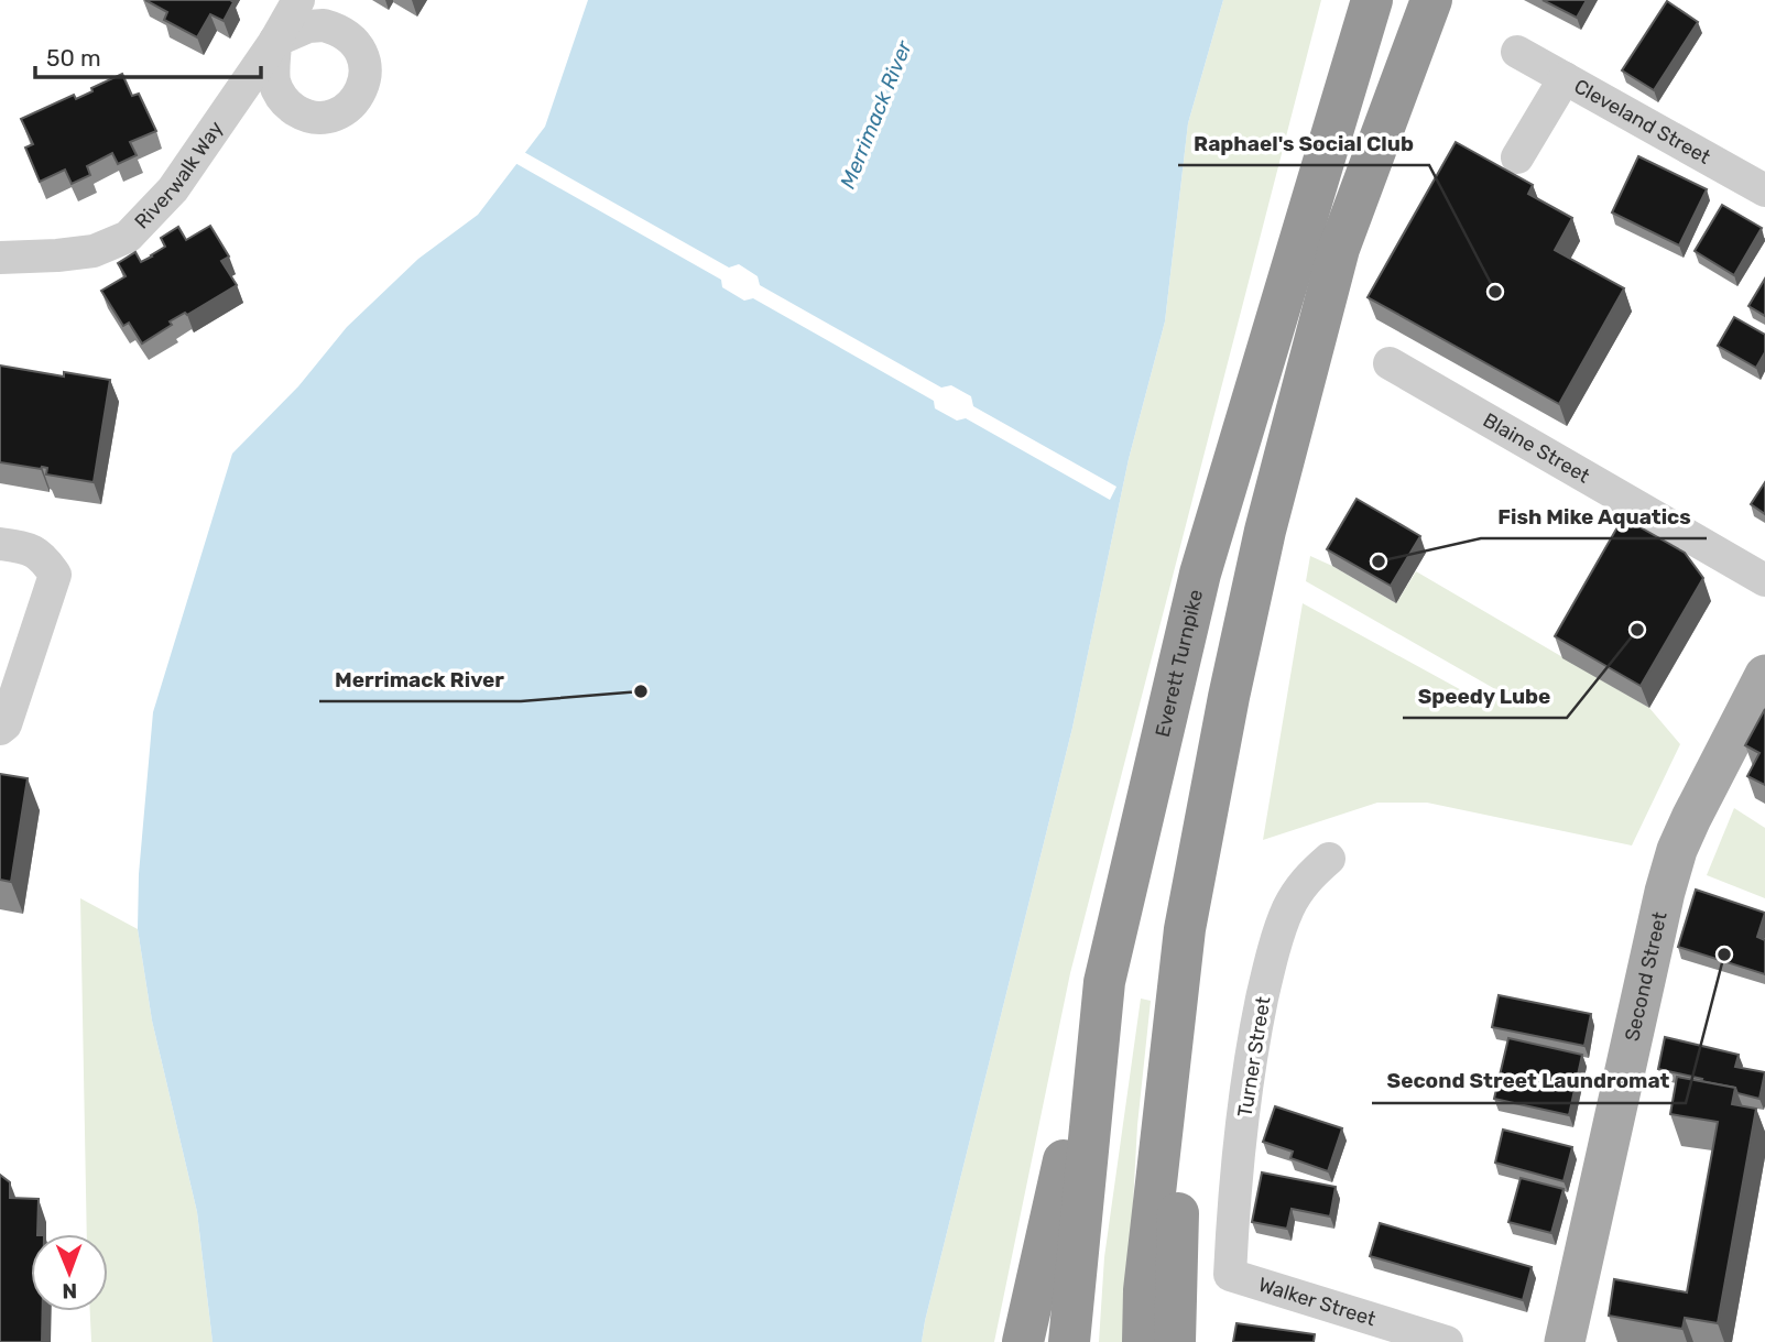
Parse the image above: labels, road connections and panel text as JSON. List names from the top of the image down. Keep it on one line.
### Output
{"streets":{"highway":["Everett Turnpike"],"main road":["Second Street"],"street":["Cleveland Street","Riverwalk Way","Blaine Street","Turner Street","Walker Street"]},"crossings":[["Turner Street","Walker Street"]],"water":["Merrimack River"],"places":["Raphael's Social Club","Fish Mike Aquatics","Speedy Lube","Merrimack River","Second Street Laundromat"],"scale_bar":"50 m","north":"bottom"}
